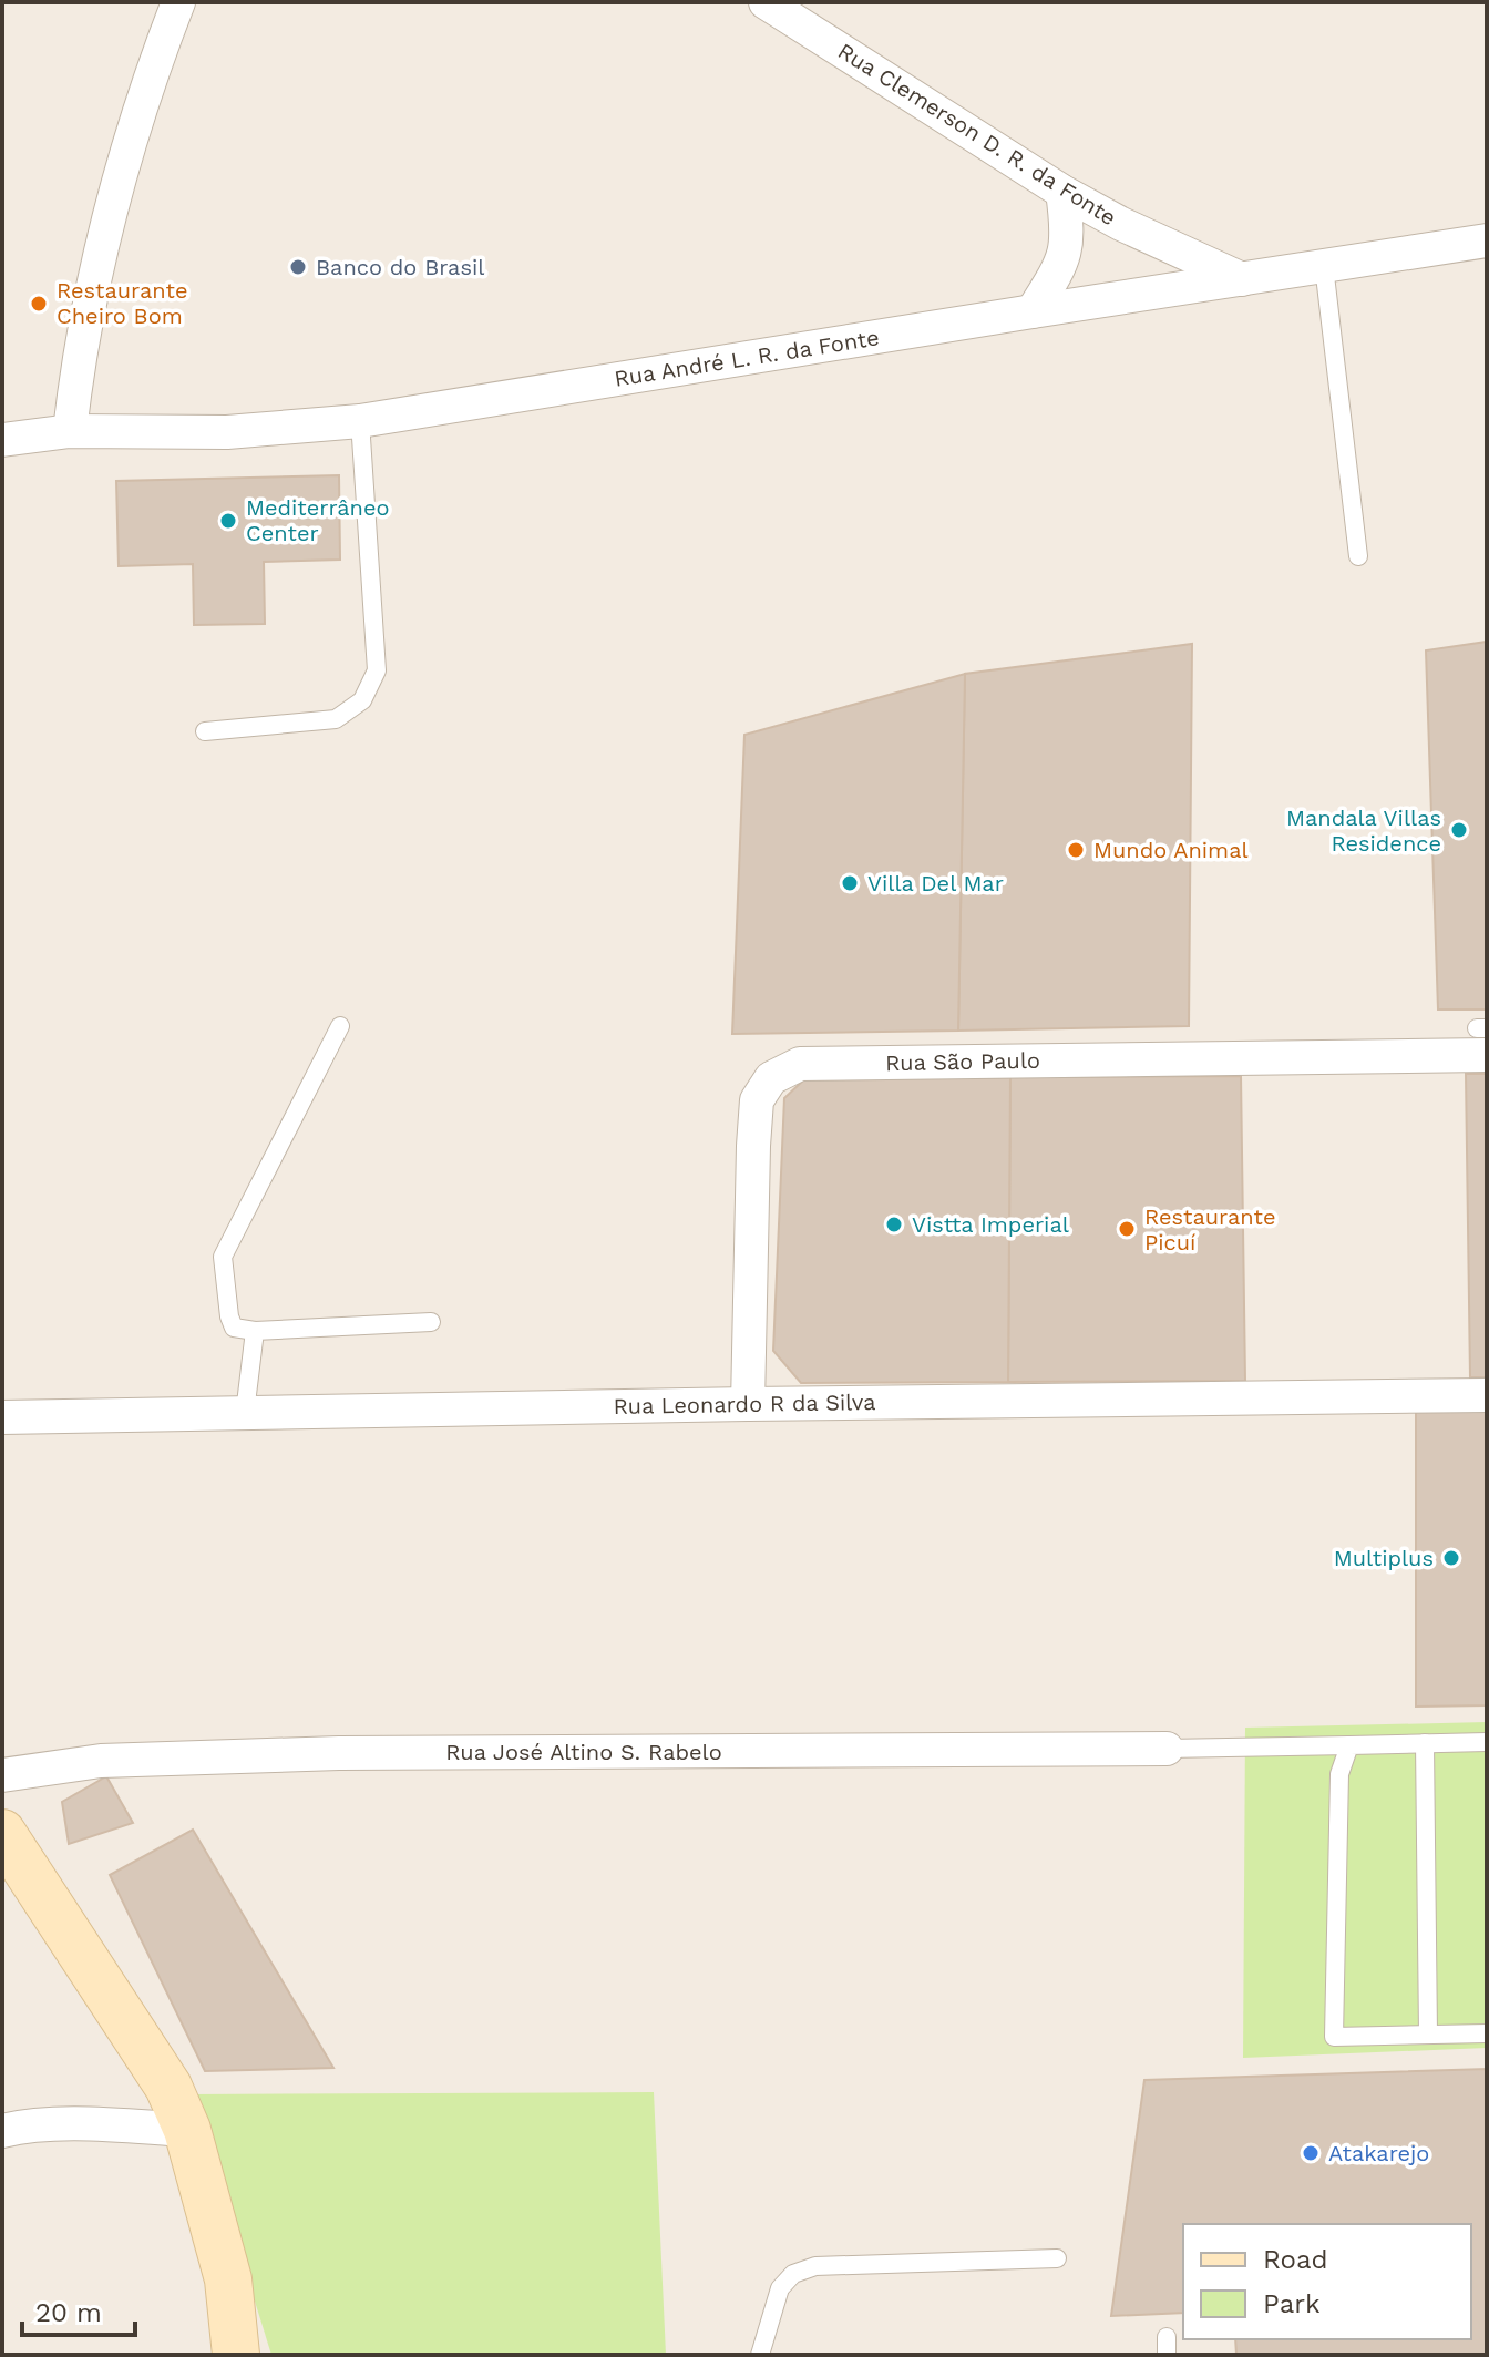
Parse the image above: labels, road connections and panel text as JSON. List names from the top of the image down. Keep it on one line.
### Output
{"streets":{"street":["Rua Clemerson D. R. da Fonte","Rua André L. R. da Fonte","Rua São Paulo","Rua Leonardo R da Silva","Rua José Altino S. Rabelo"]},"crossings":[["Rua Clemerson D. R. da Fonte","Rua André L. R. da Fonte"],["Rua São Paulo","Rua Leonardo R da Silva"]],"places":["Banco do Brasil","Restaurante Cheiro Bom","Mediterrâneo Center","Mandala Villas Residence","Mundo Animal","Villa Del Mar","Vistta Imperial","Restaurante Picuí","Multiplus","Atakarejo"],"legend":["Road","Park"],"scale_bar":"20 m"}
